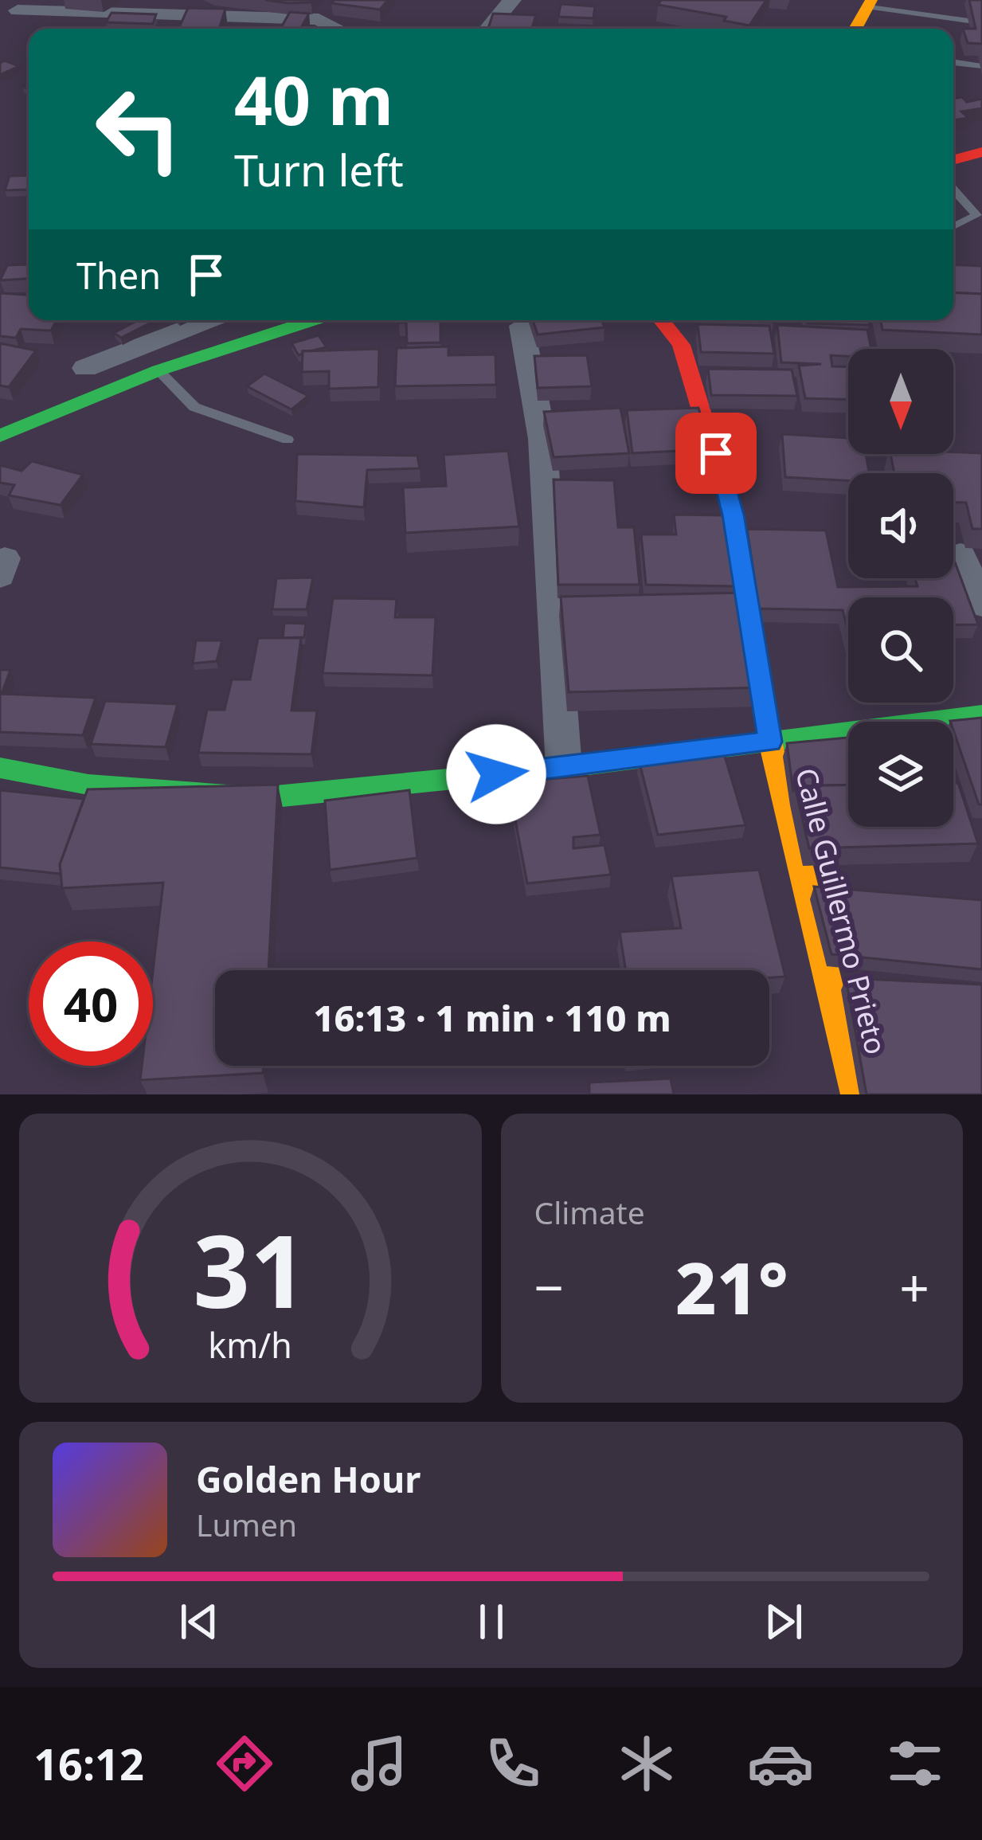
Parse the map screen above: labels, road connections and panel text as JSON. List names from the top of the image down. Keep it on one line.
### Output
{"streets":{"street":["Calle Guillermo Prieto"]},"north":"bottom","page":{"turn":["40 m","Turn left"],"then":"Then","limit":"40","trip":"16:13 · 1 min · 110 m","tile":"Climate","heat":["−","21°","+"],"song":["Golden Hour","Lumen"],"tabs":"16:12","gauge":["31","km/h"]}}
